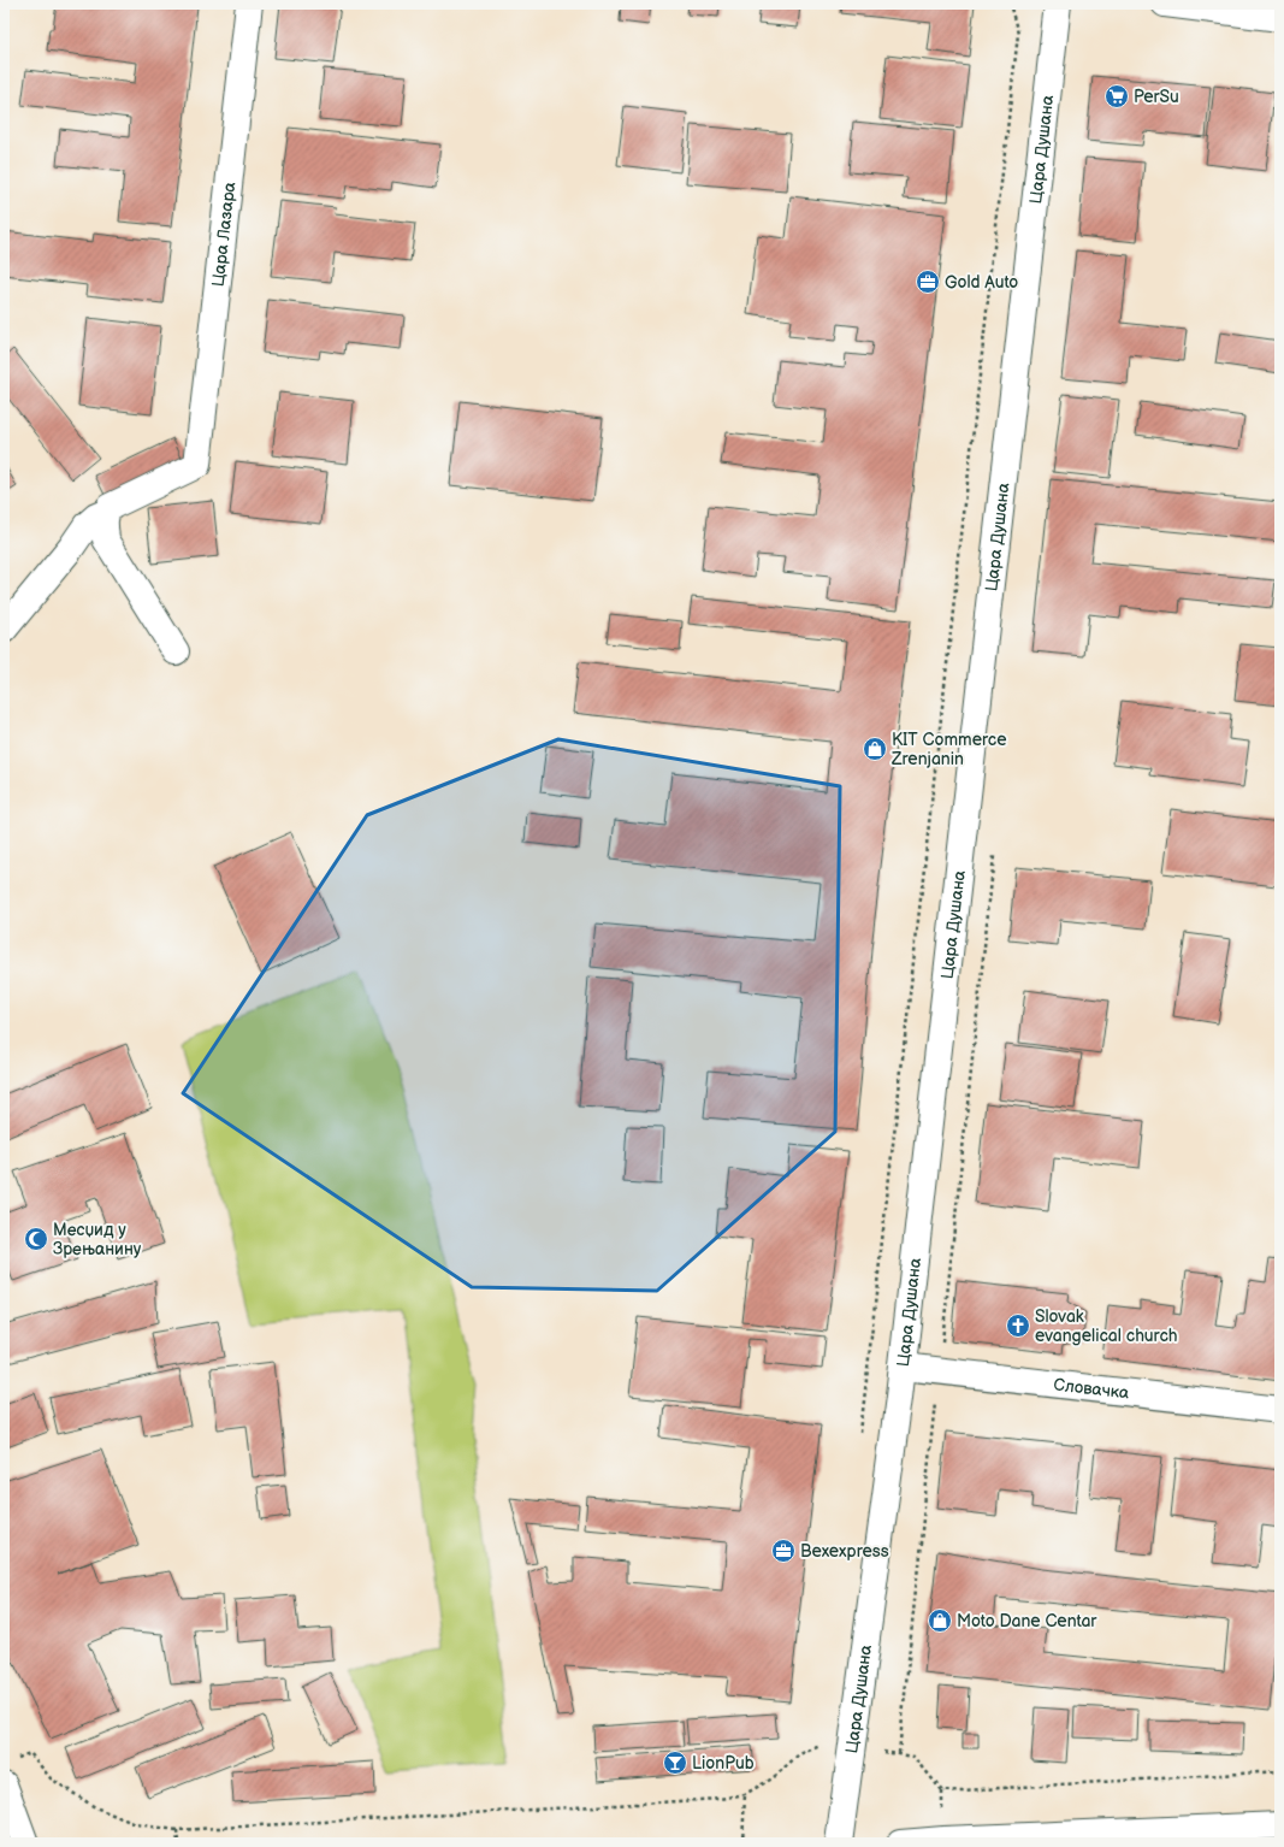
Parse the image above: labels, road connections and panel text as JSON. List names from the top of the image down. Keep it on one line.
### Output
{"streets":{"street":["Цара Душана","Цара Лазара","Словачка"]},"crossings":[["Цара Душана","Словачка"]],"places":{"supermarket":["PerSu"],"office":["Gold Auto","Bexexpress"],"shop":["KIT Commerce Zrenjanin","Moto Dane Centar"],"mosque":["Месџид у Зрењанину"],"church":["Slovak evangelical church"],"bar":["LionPub"]}}
